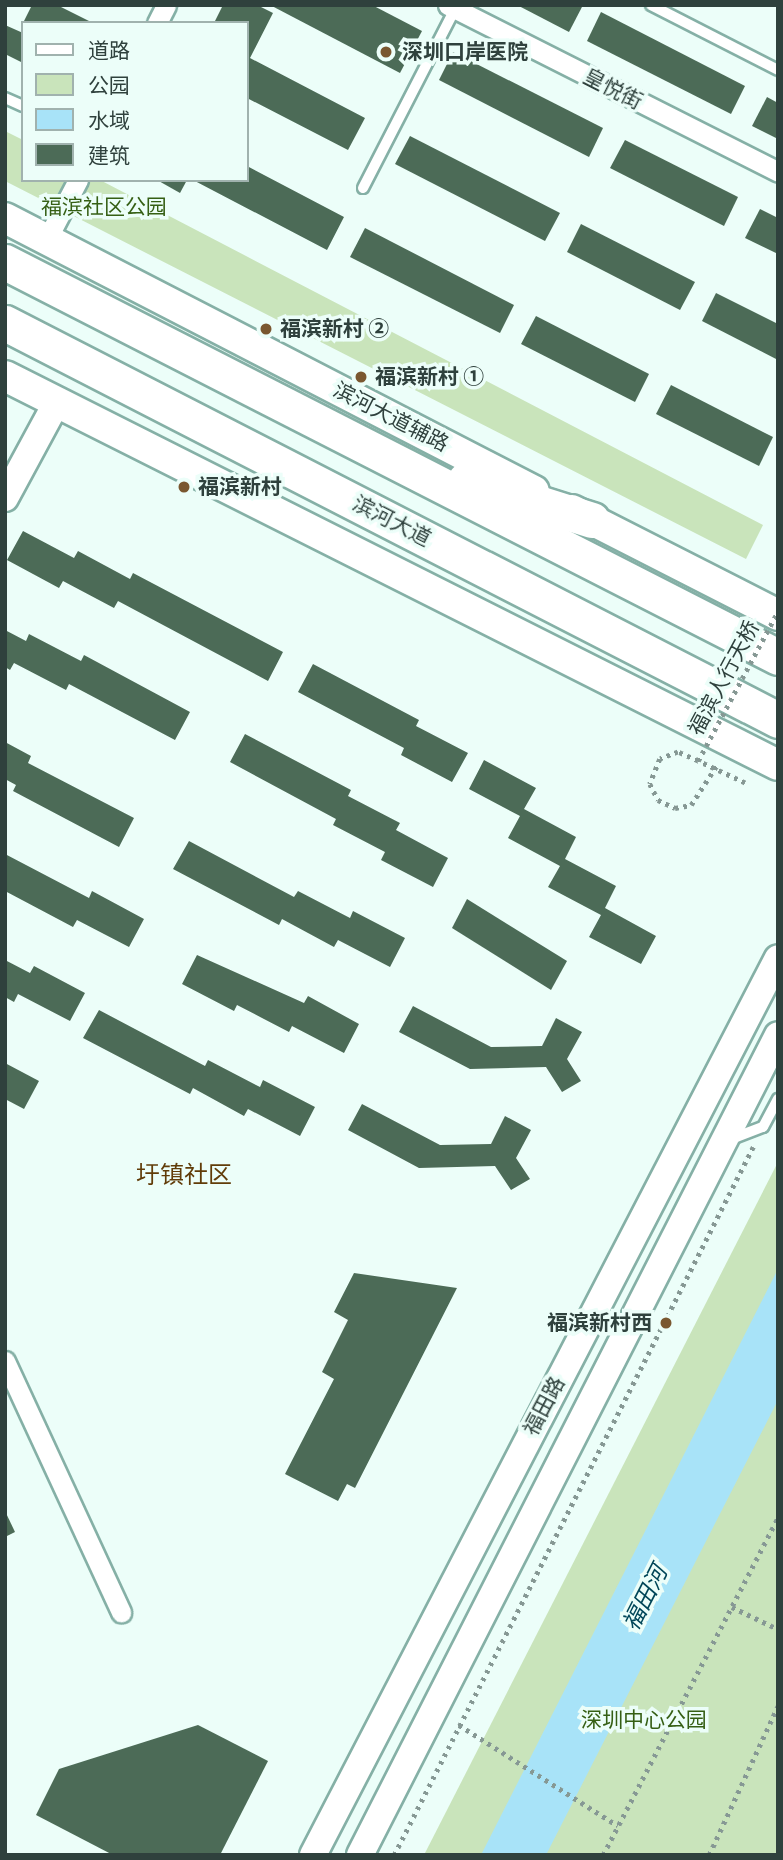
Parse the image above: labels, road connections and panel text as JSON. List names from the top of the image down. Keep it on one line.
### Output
{"streets":{"highway":["滨河大道"],"main road":["滨河大道辅路","福田路"],"street":["皇悦街"],"path":["福滨人行天桥"]},"crossings":[["滨河大道辅路","福滨人行天桥"]],"districts":["圩镇社区"],"water":["福田河"],"parks":["福滨社区公园","深圳中心公园"],"places":["深圳口岸医院","福滨新村 ②","福滨新村 ①","福滨新村","福滨新村西"],"legend":["道路","公园","水域","建筑"]}
